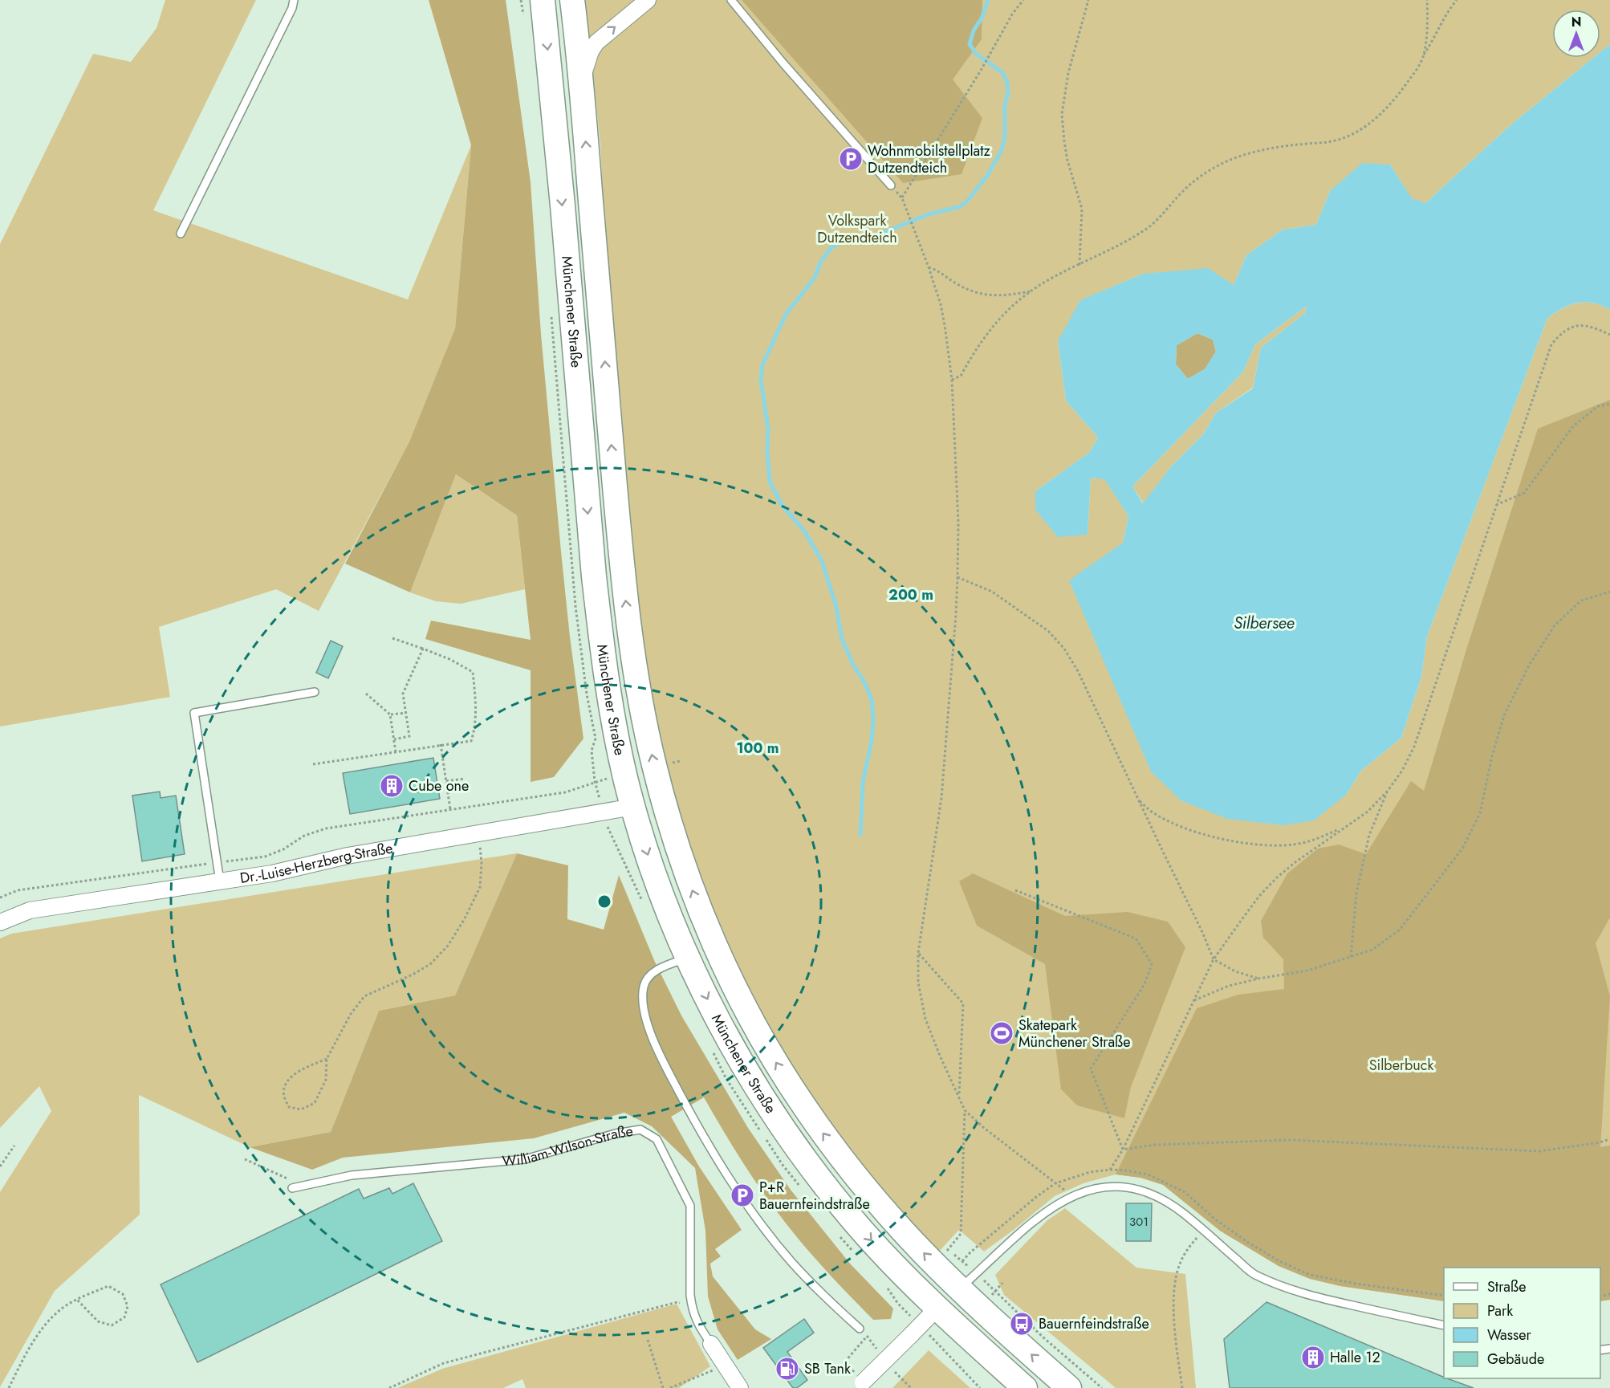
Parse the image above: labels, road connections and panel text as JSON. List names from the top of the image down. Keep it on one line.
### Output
{"streets":{"main road":["Münchener Straße"],"street":["Dr.-Luise-Herzberg-Straße","William-Wilson-Straße"]},"crossings":[["Münchener Straße","Dr.-Luise-Herzberg-Straße"]],"water":["Silbersee"],"parks":["Volkspark Dutzendteich","Silberbuck"],"places":{"parking":["Wohnmobilstellplatz Dutzendteich","P+R Bauernfeindstraße"],"building":["Cube one","Halle 12"],"sports":["Skatepark Münchener Straße"],"bus stop":["Bauernfeindstraße"],"fuel station":["SB Tank"]},"house_numbers":["301"],"legend":["Straße","Park","Wasser","Gebäude"],"north":"top","rings":["200 m","100 m"]}
